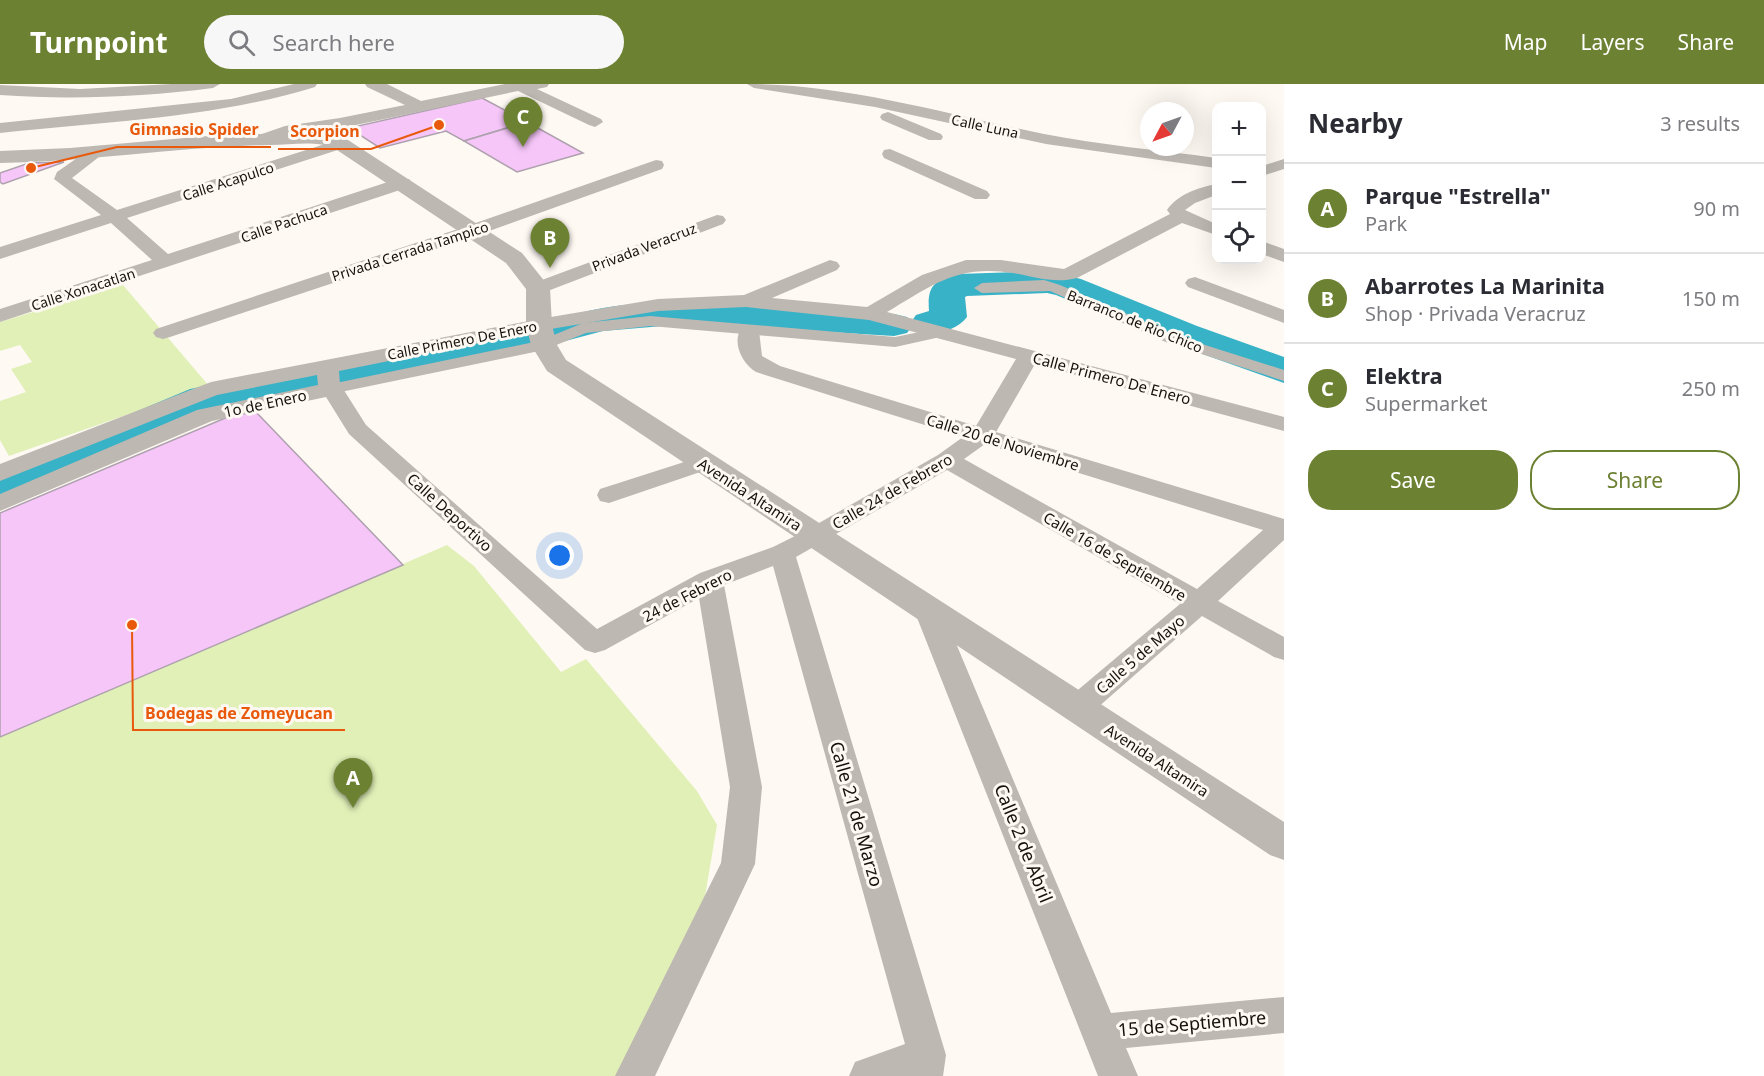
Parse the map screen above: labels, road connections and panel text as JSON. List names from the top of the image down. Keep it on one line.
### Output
{"streets":{"street":["Calle Luna","Calle Acapulco","Calle Pachuca","Privada Veracruz","Privada Cerrada Tampico","Calle Xonacatlan","Barranco de Rio Chico","Calle Primero De Enero","1o de Enero","Calle 20 de Noviembre","Calle 24 de Febrero","Avenida Altamira","Calle Deportivo","Calle 16 de Septiembre","24 de Febrero","Calle 5 de Mayo","Calle 21 de Marzo","Calle 2 de Abril","15 de Septiembre"]},"crossings":[["Calle Pachuca","Calle Xonacatlan"],["Barranco de Rio Chico","Calle Primero De Enero"],["Calle Primero De Enero","1o de Enero"],["Calle Primero De Enero","Calle 20 de Noviembre"],["Calle Primero De Enero","Calle 24 de Febrero"],["Calle Primero De Enero","Avenida Altamira"],["Calle Primero De Enero","Calle Deportivo"],["1o de Enero","Calle Deportivo"],["Calle 20 de Noviembre","Calle 24 de Febrero"],["Calle 20 de Noviembre","Calle 5 de Mayo"],["Calle 24 de Febrero","Avenida Altamira"],["Calle 24 de Febrero","Calle 16 de Septiembre"],["Calle 24 de Febrero","24 de Febrero"],["Avenida Altamira","24 de Febrero"],["Avenida Altamira","Calle 5 de Mayo"],["Avenida Altamira","Calle 2 de Abril"],["Calle Deportivo","24 de Febrero"],["Calle 16 de Septiembre","Calle 5 de Mayo"],["24 de Febrero","Calle 21 de Marzo"],["Calle 2 de Abril","15 de Septiembre"]],"places":["Scorpion","Gimnasio Spider","Bodegas de Zomeyucan"],"north":"bottom left","page":{"header":"Turnpoint","search":"Search here","nav":["Map","Layers","Share"],"heading":["Nearby","3 results"],"pins":["C","B","A"],"map_buttons":["+","−"],"list":[{"mark":"A","name":"Parque \"Estrella\"","note":"Park","value":"90 m"},{"mark":"B","name":"Abarrotes La Marinita","note":"Shop · Privada Veracruz","value":"150 m"},{"mark":"C","name":"Elektra","note":"Supermarket","value":"250 m"}],"buttons":["Save","Share"]}}
